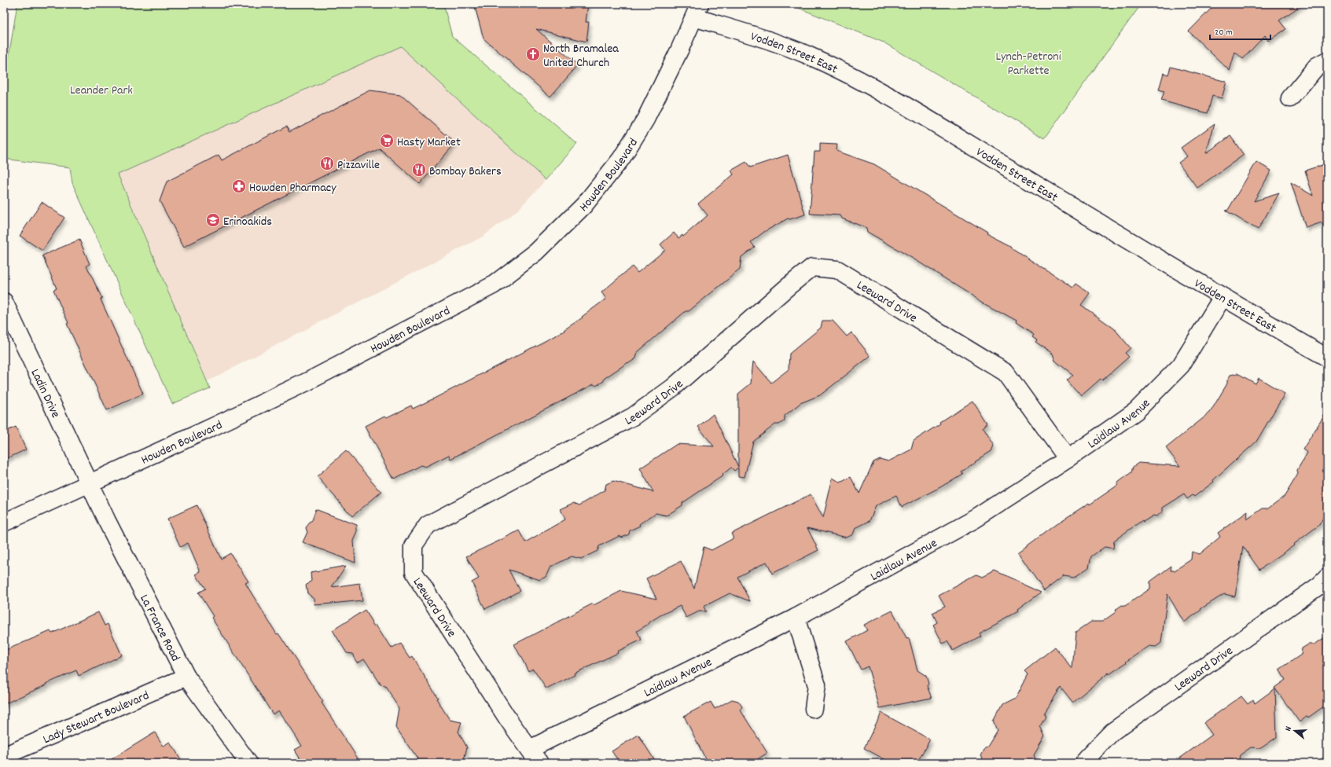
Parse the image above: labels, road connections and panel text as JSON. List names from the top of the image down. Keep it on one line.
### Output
{"streets":{"street":["Vodden Street East","Howden Boulevard","Leeward Drive","Ladin Drive","Laidlaw Avenue","La France Road","Lady Stewart Boulevard"]},"crossings":[["Vodden Street East","Howden Boulevard"],["Vodden Street East","Laidlaw Avenue"],["Howden Boulevard","Ladin Drive"],["Howden Boulevard","La France Road"],["Leeward Drive","Laidlaw Avenue"],["Ladin Drive","La France Road"],["La France Road","Lady Stewart Boulevard"]],"parks":["Lynch-Petroni Parkette","Leander Park"],"places":{"church":["North Bramalea United Church"],"supermarket":["Hasty Market"],"restaurant":["Pizzaville","Bombay Bakers"],"pharmacy":["Howden Pharmacy"],"school or university":["Erinoakids"]},"scale_bar":"20 m","north":"left"}
